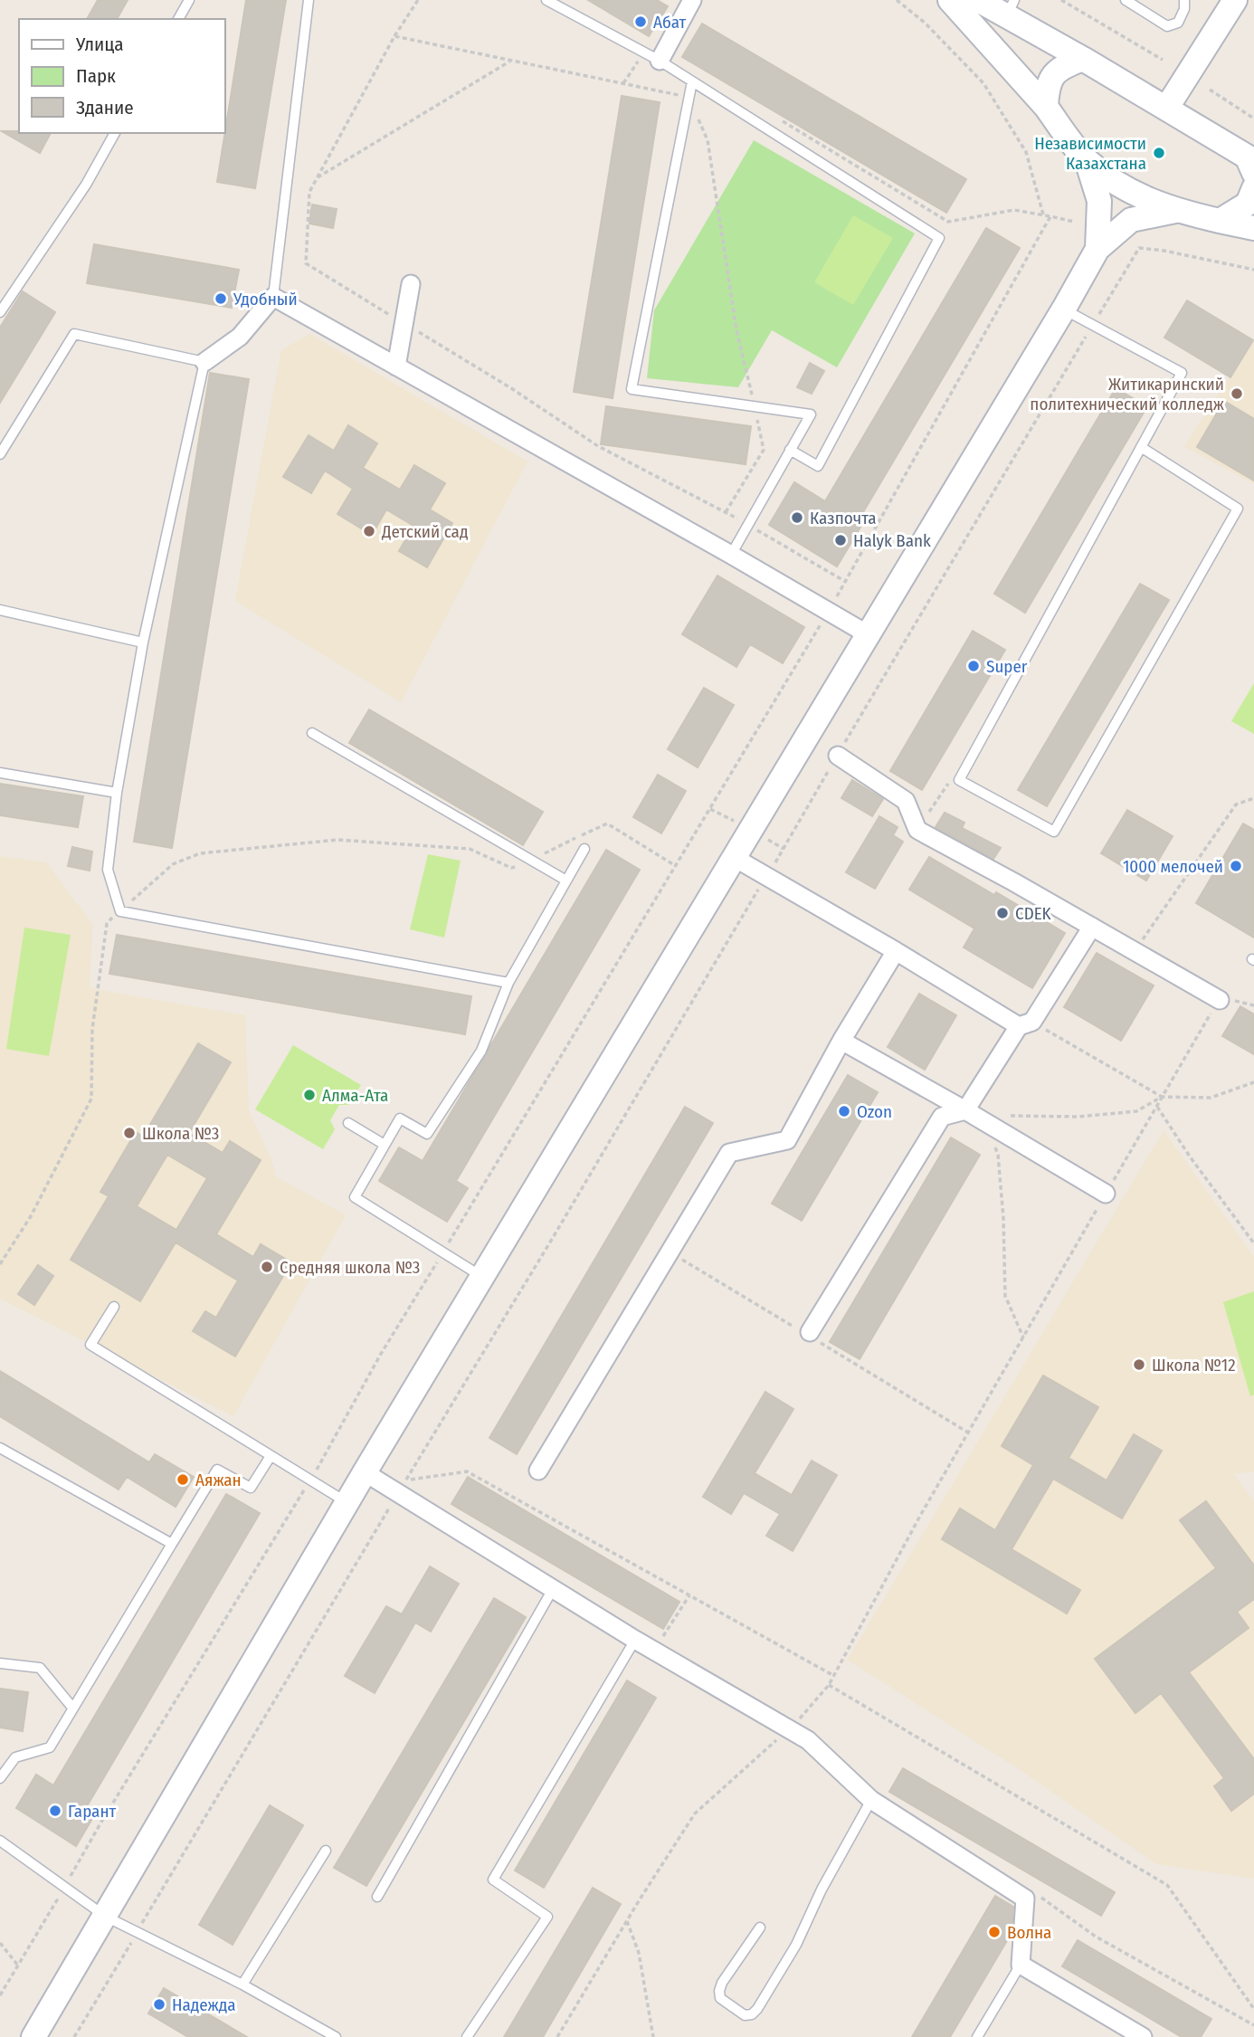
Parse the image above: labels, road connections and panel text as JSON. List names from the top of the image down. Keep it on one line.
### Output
{"places":["Абат","Независимости Казахстана","Удобный","Житикаринский политехнический колледж","Казпочта","Детский сад","Halyk Bank","Super","1000 мелочей","CDEK","Алма-Ата","Ozon","Школа №3","Средняя школа №3","Школа №12","Аяжан","Гарант","Волна","Надежда"],"legend":["Улица","Парк","Здание"]}
